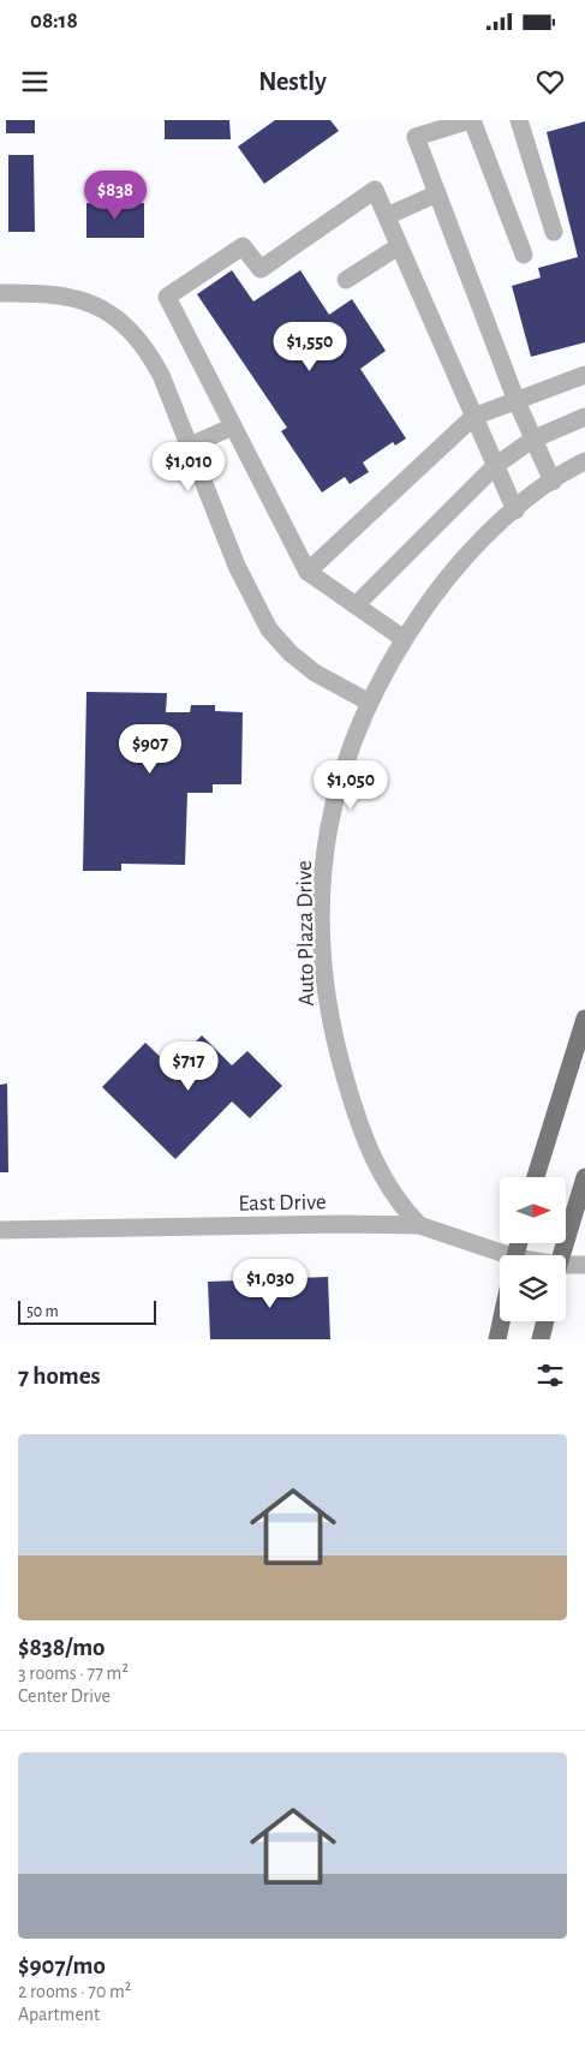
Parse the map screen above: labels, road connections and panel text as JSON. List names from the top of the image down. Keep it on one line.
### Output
{"streets":{"street":["Auto Plaza Drive","East Drive"]},"crossings":[["Auto Plaza Drive","East Drive"]],"scale_bar":"50 m","north":"right","page":{"status":"08:18","header":"Nestly","price":["$838","$1,550","$1,010","$907","$1,050","$717","$1,030"],"scale":"50 m","heading":"7 homes","list":[{"name":"$838/mo","note":"3 rooms · 77 m² · Center Drive"},{"name":"$907/mo","note":"2 rooms · 70 m² · Apartment"}]}}
